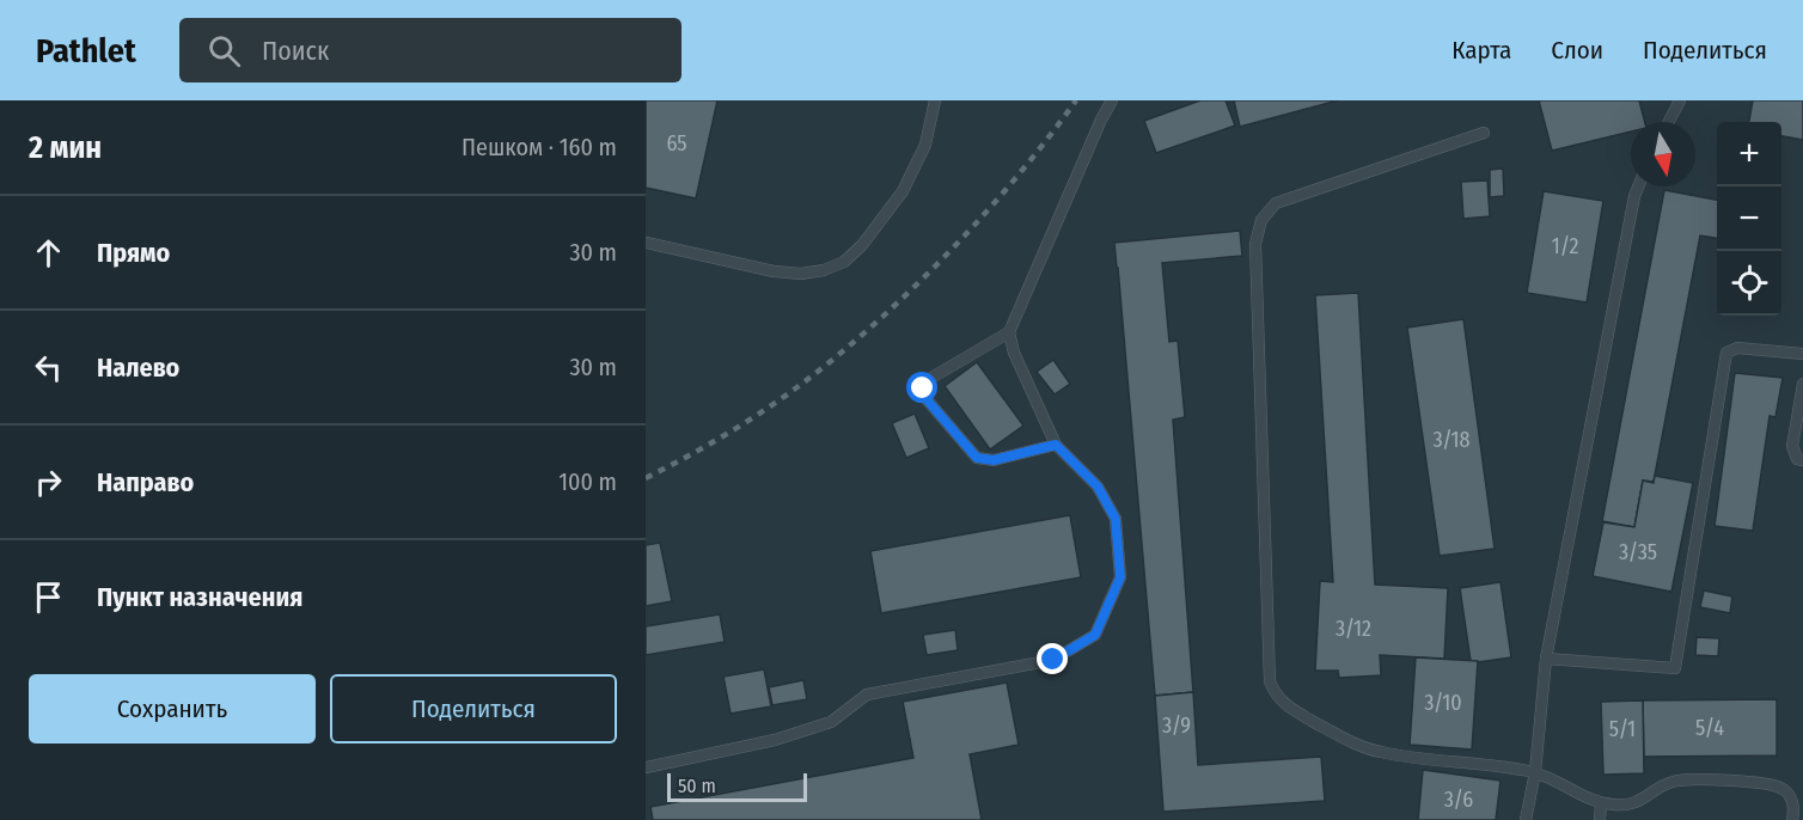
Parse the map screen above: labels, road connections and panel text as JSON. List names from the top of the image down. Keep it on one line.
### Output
{"house_numbers":["65","1/2","3/18","3/35","3/12","3/10","3/9","5/4","5/1","3/6"],"scale_bar":"50 m","north":"bottom","page":{"header":"Pathlet","search":"Поиск","nav":["Карта","Слои","Поделиться"],"heading":["2 мин","Пешком · 160 m"],"map_buttons":["+","−"],"list":[["Прямо","30 m"],["Налево","30 m"],["Направо","100 m"],"Пункт назначения"],"buttons":["Сохранить","Поделиться"],"scale":"50 m"}}
